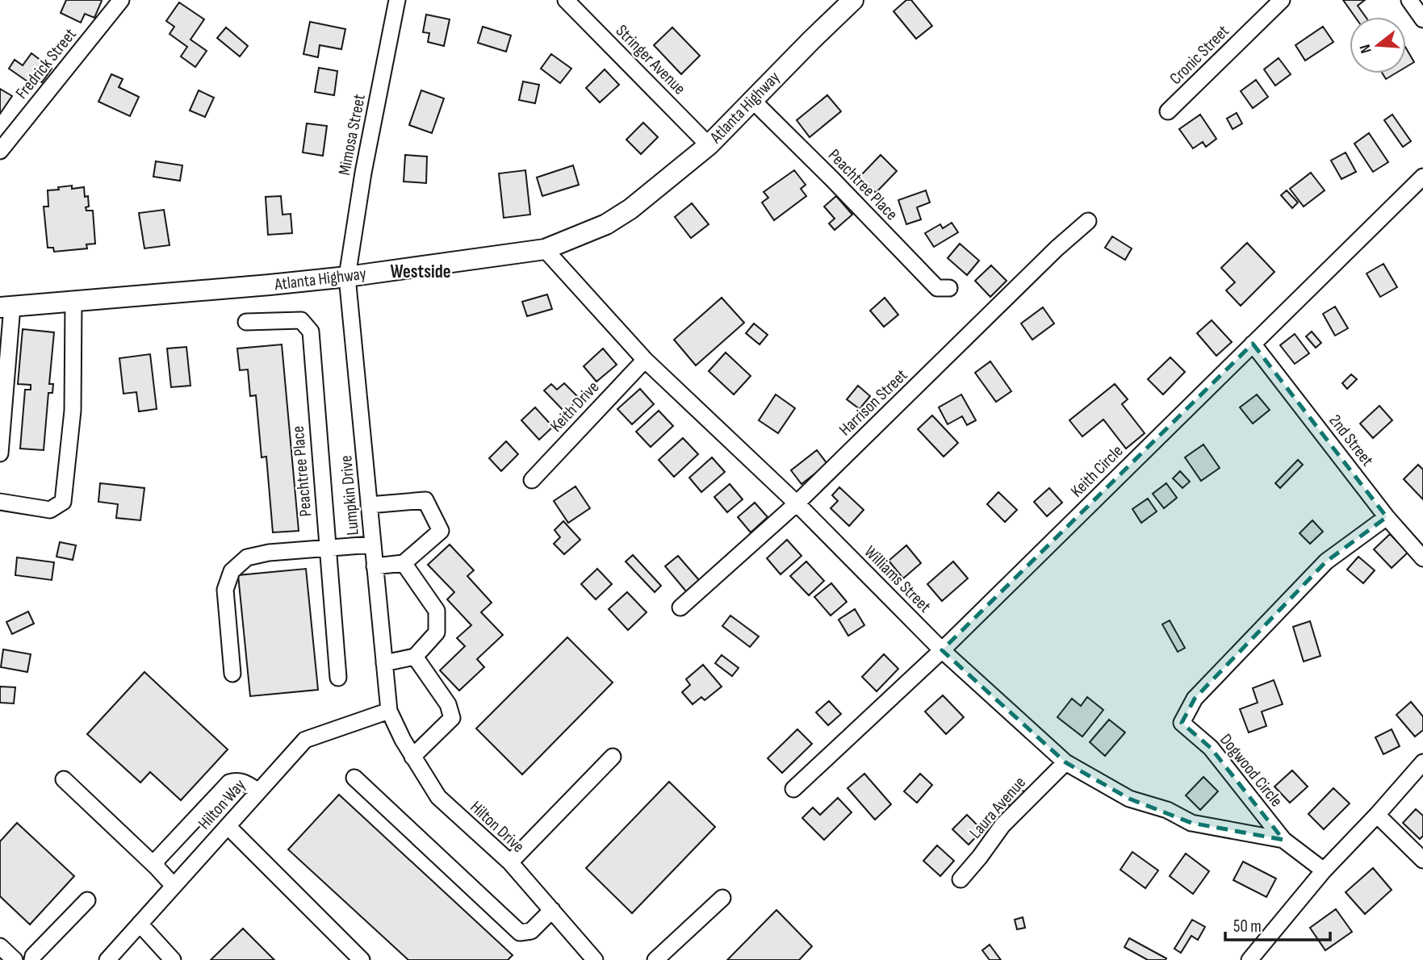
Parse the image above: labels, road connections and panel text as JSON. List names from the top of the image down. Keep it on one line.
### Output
{"streets":{"main road":["Atlanta Highway"],"street":["Cronic Street","Stringer Avenue","Fredrick Street","Mimosa Street","Peachtree Place","Harrison Street","Keith Drive","2nd Street","Keith Circle","Lumpkin Drive","Williams Street","Dogwood Circle","Hilton Way","Laura Avenue","Hilton Drive"]},"crossings":[["Stringer Avenue","Atlanta Highway"],["Atlanta Highway","Mimosa Street"],["Atlanta Highway","Peachtree Place"],["Atlanta Highway","Lumpkin Drive"],["Atlanta Highway","Williams Street"],["Mimosa Street","Lumpkin Drive"],["Harrison Street","Williams Street"],["Keith Drive","Williams Street"],["2nd Street","Keith Circle"],["2nd Street","Dogwood Circle"],["Keith Circle","Williams Street"],["Lumpkin Drive","Hilton Way"],["Lumpkin Drive","Hilton Drive"],["Williams Street","Dogwood Circle"],["Williams Street","Laura Avenue"],["Hilton Way","Hilton Drive"]],"districts":["Westside"],"scale_bar":"50 m","north":"left"}
